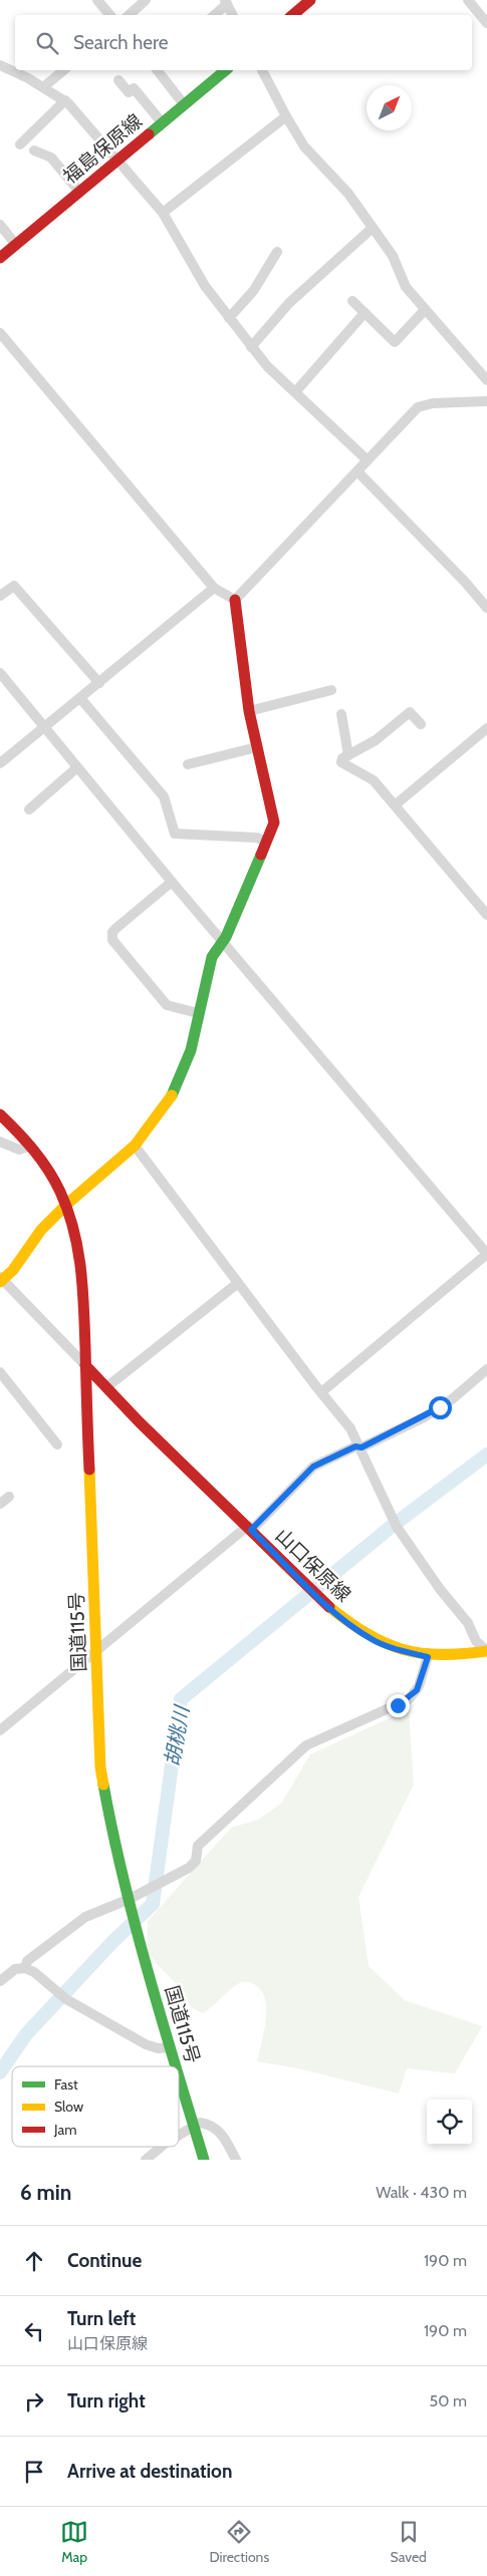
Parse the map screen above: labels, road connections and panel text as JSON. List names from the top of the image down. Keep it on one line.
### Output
{"streets":{"main road":["福島保原線","山口保原線","国道115号"]},"crossings":[["山口保原線","国道115号"]],"water":["胡桃川"],"legend":["Fast","Slow","Jam"],"north":"top right","page":{"search":"Search here","heading":["6 min","Walk · 430 m"],"list":[["Continue","190 m"],["Turn left","山口保原線","190 m"],["Turn right","50 m"],"Arrive at destination"],"nav":["Map","Directions","Saved"]}}
